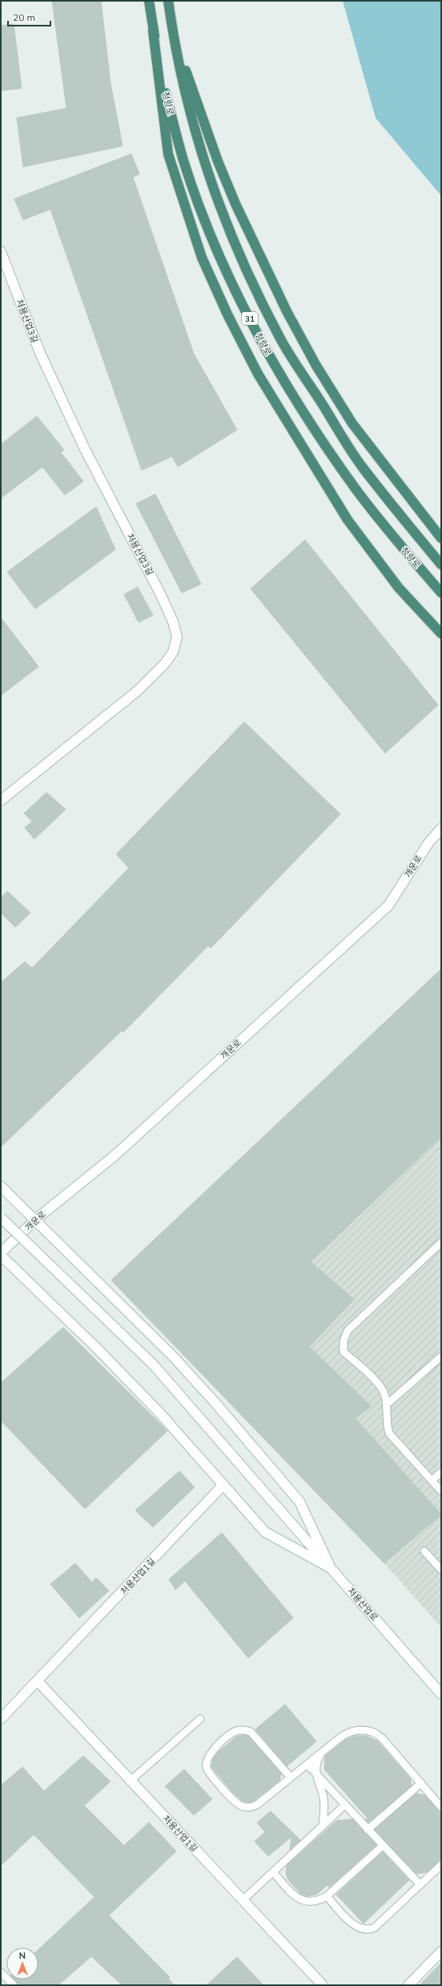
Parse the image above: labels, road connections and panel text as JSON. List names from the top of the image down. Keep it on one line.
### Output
{"streets":{"highway":["청량로","31"],"main road":["처용산업3길","개운로","처용산업1길","처용산업로"]},"scale_bar":"20 m","north":"top"}
